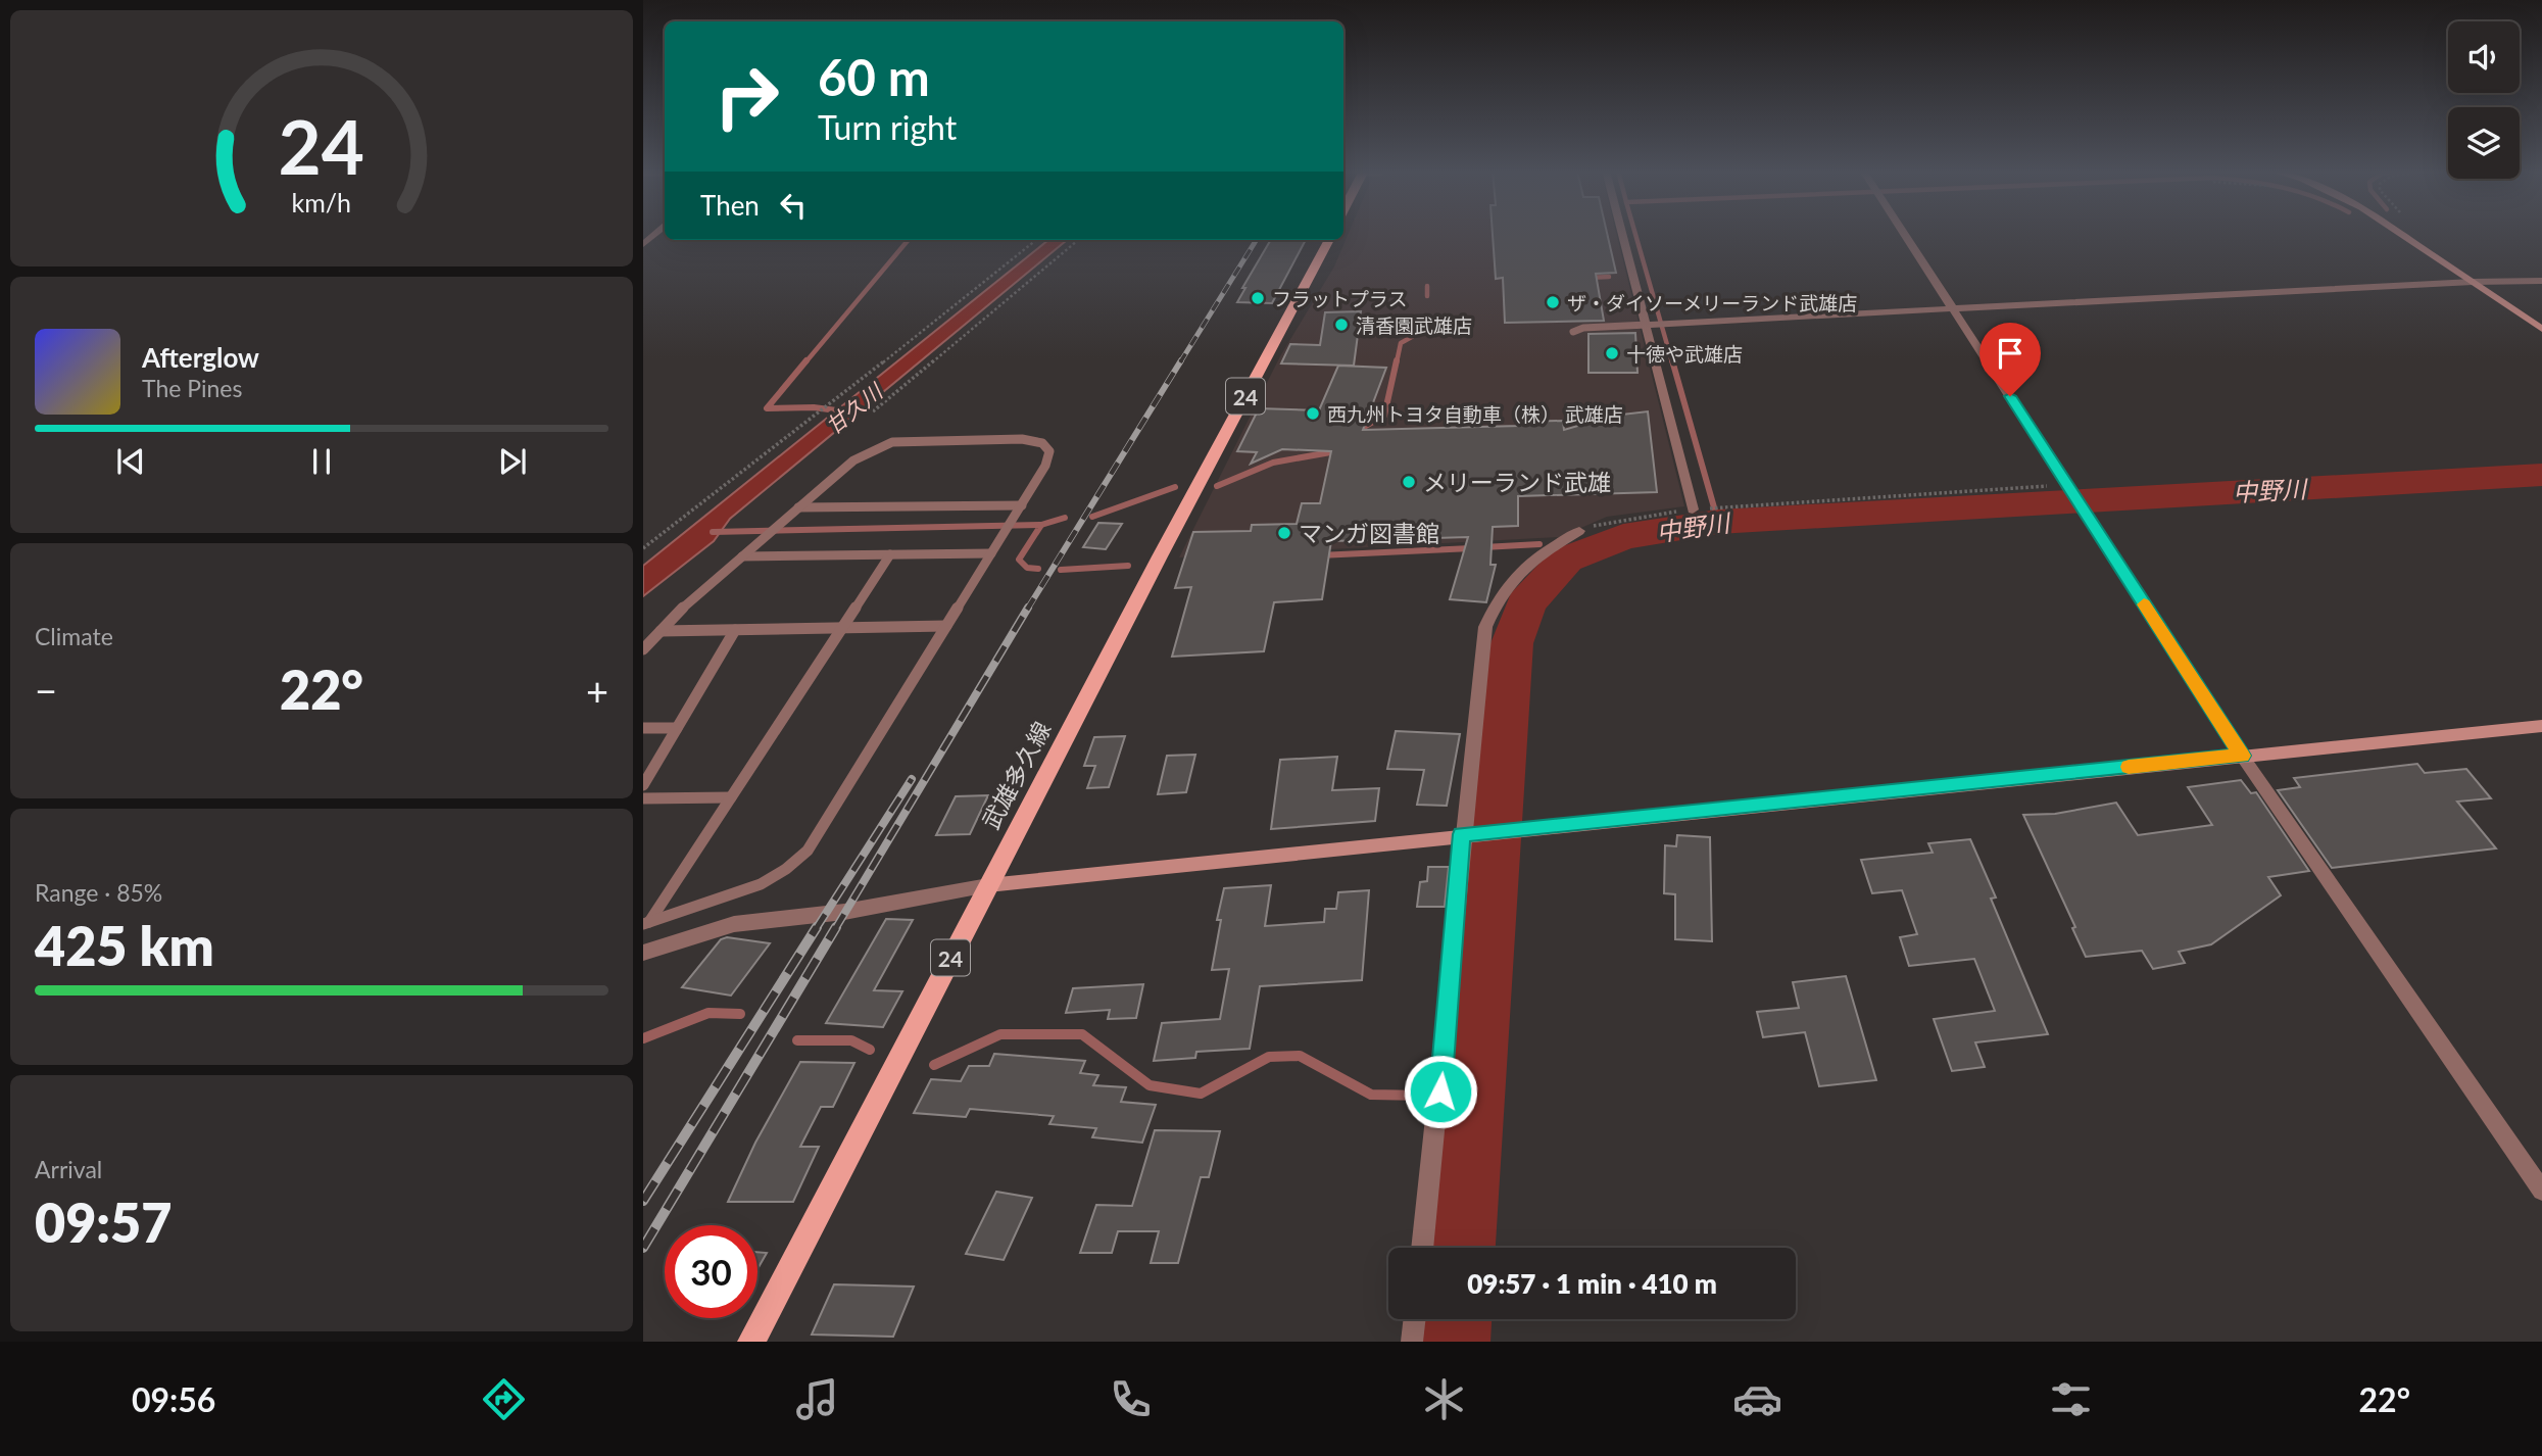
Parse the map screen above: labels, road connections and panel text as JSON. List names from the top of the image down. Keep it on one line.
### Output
{"streets":{"main road":["24","武雄多久線"]},"water":["甘久川","中野川"],"places":["フラットプラス","ザ・ダイソーメリーランド武雄店","清香園武雄店","十徳や武雄店","西九州トヨタ自動車（株） 武雄店","メリーランド武雄","マンガ図書館"],"page":{"turn":["60 m","Turn right"],"then":"Then","song":["Afterglow","The Pines"],"tile":["Climate",["Range · 85%","425 km"],["Arrival","09:57"]],"heat":["−","22°","+"],"limit":"30","trip":"09:57 · 1 min · 410 m","tabs":["09:56","22°"],"gauge":["24","km/h"]}}
